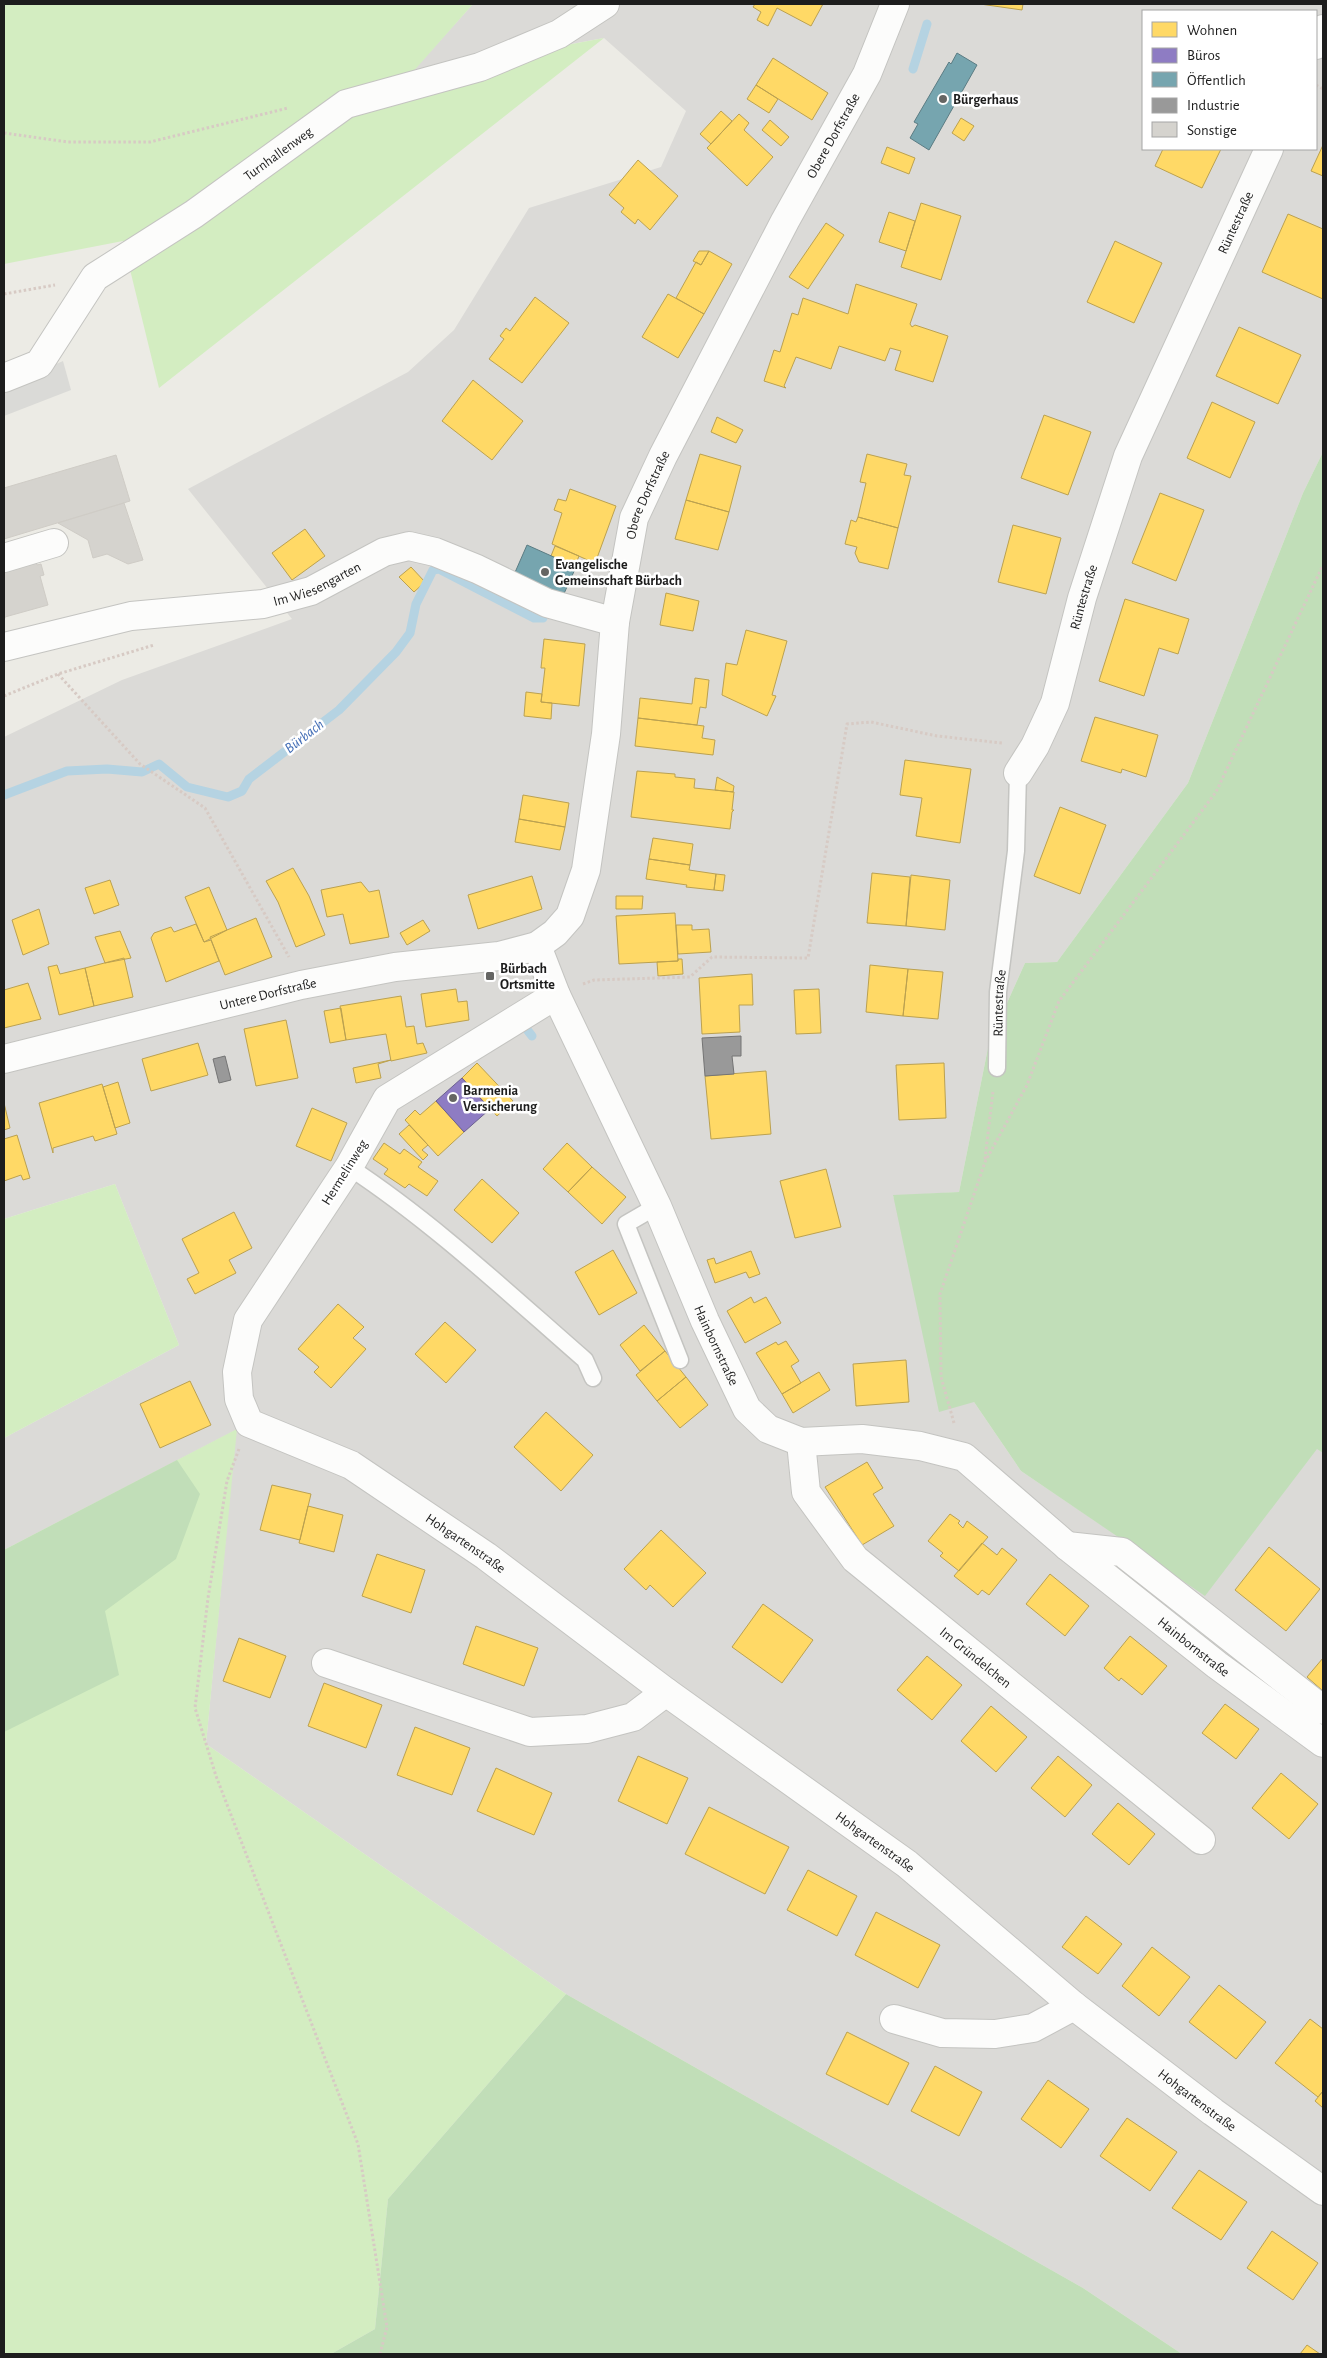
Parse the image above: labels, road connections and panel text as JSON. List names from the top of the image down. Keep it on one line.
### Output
{"streets":{"street":["Obere Dorfstraße","Turnhallenweg","Rüntestraße","Im Wiesengarten","Untere Dorfstraße","Hermelinweg","Hainbornstraße","Hohgartenstraße","Im Gründelchen"]},"crossings":[["Obere Dorfstraße","Im Wiesengarten"],["Obere Dorfstraße","Untere Dorfstraße"],["Obere Dorfstraße","Hainbornstraße"],["Untere Dorfstraße","Hainbornstraße"],["Hermelinweg","Hainbornstraße"],["Hermelinweg","Hohgartenstraße"],["Hainbornstraße","Im Gründelchen"]],"water":["Bürbach"],"places":{"other":["Bürgerhaus","Evangelische Gemeinschaft Bürbach","Barmenia Versicherung"],"transit":["Bürbach Ortsmitte"]},"legend":["Wohnen","Büros","Öffentlich","Industrie","Sonstige"]}
